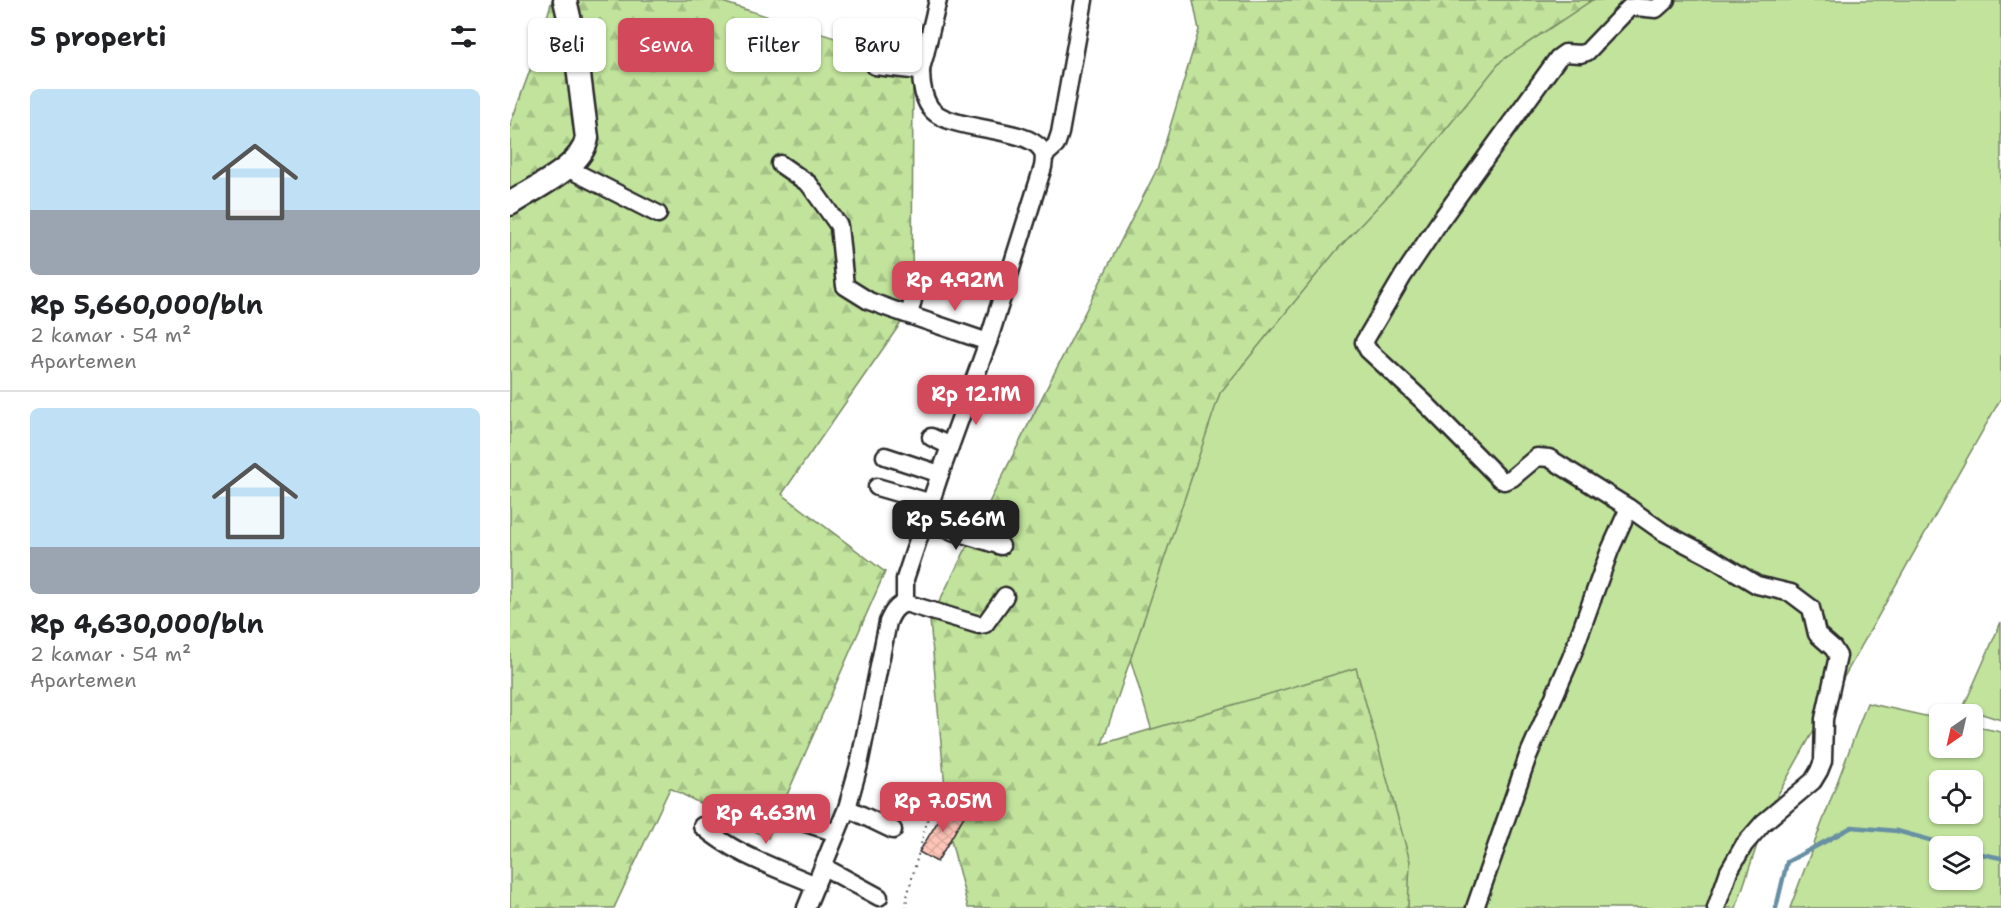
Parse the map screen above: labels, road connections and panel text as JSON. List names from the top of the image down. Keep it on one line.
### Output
{"north":"bottom left","page":{"heading":"5 properti","chip":["Beli","Sewa","Filter","Baru"],"list":[{"name":"Rp 5,660,000/bln","note":"2 kamar · 54 m² · Apartemen"},{"name":"Rp 4,630,000/bln","note":"2 kamar · 54 m² · Apartemen"}],"price":["Rp 4.92M","Rp 12.1M","Rp 5.66M","Rp 7.05M","Rp 4.63M"]}}
